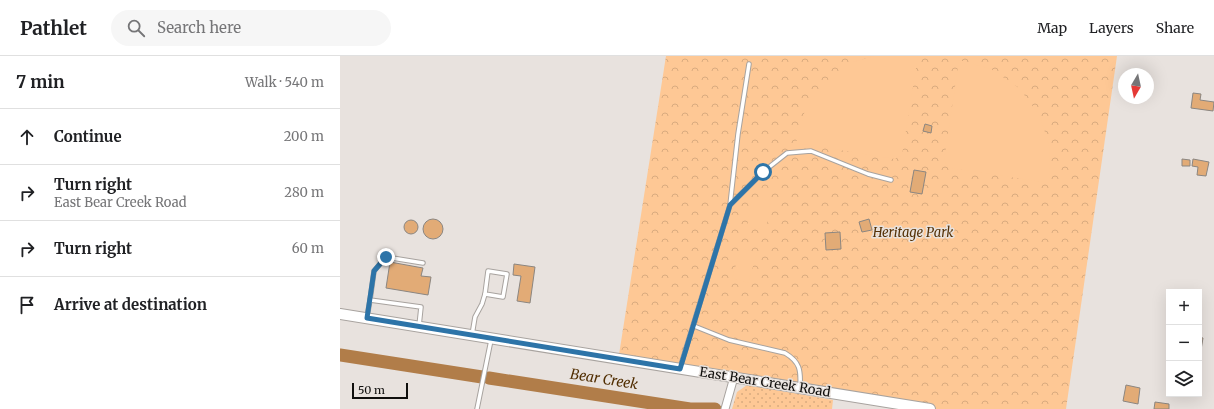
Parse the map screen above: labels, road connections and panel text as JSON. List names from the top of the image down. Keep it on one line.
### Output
{"streets":{"main road":["East Bear Creek Road"]},"water":["Bear Creek"],"parks":["Heritage Park"],"scale_bar":"50 m","north":"bottom","page":{"header":"Pathlet","search":"Search here","nav":["Map","Layers","Share"],"heading":["7 min","Walk · 540 m"],"list":[["Continue","200 m"],["Turn right","East Bear Creek Road","280 m"],["Turn right","60 m"],"Arrive at destination"],"map_buttons":["+","−"],"scale":"50 m"}}
